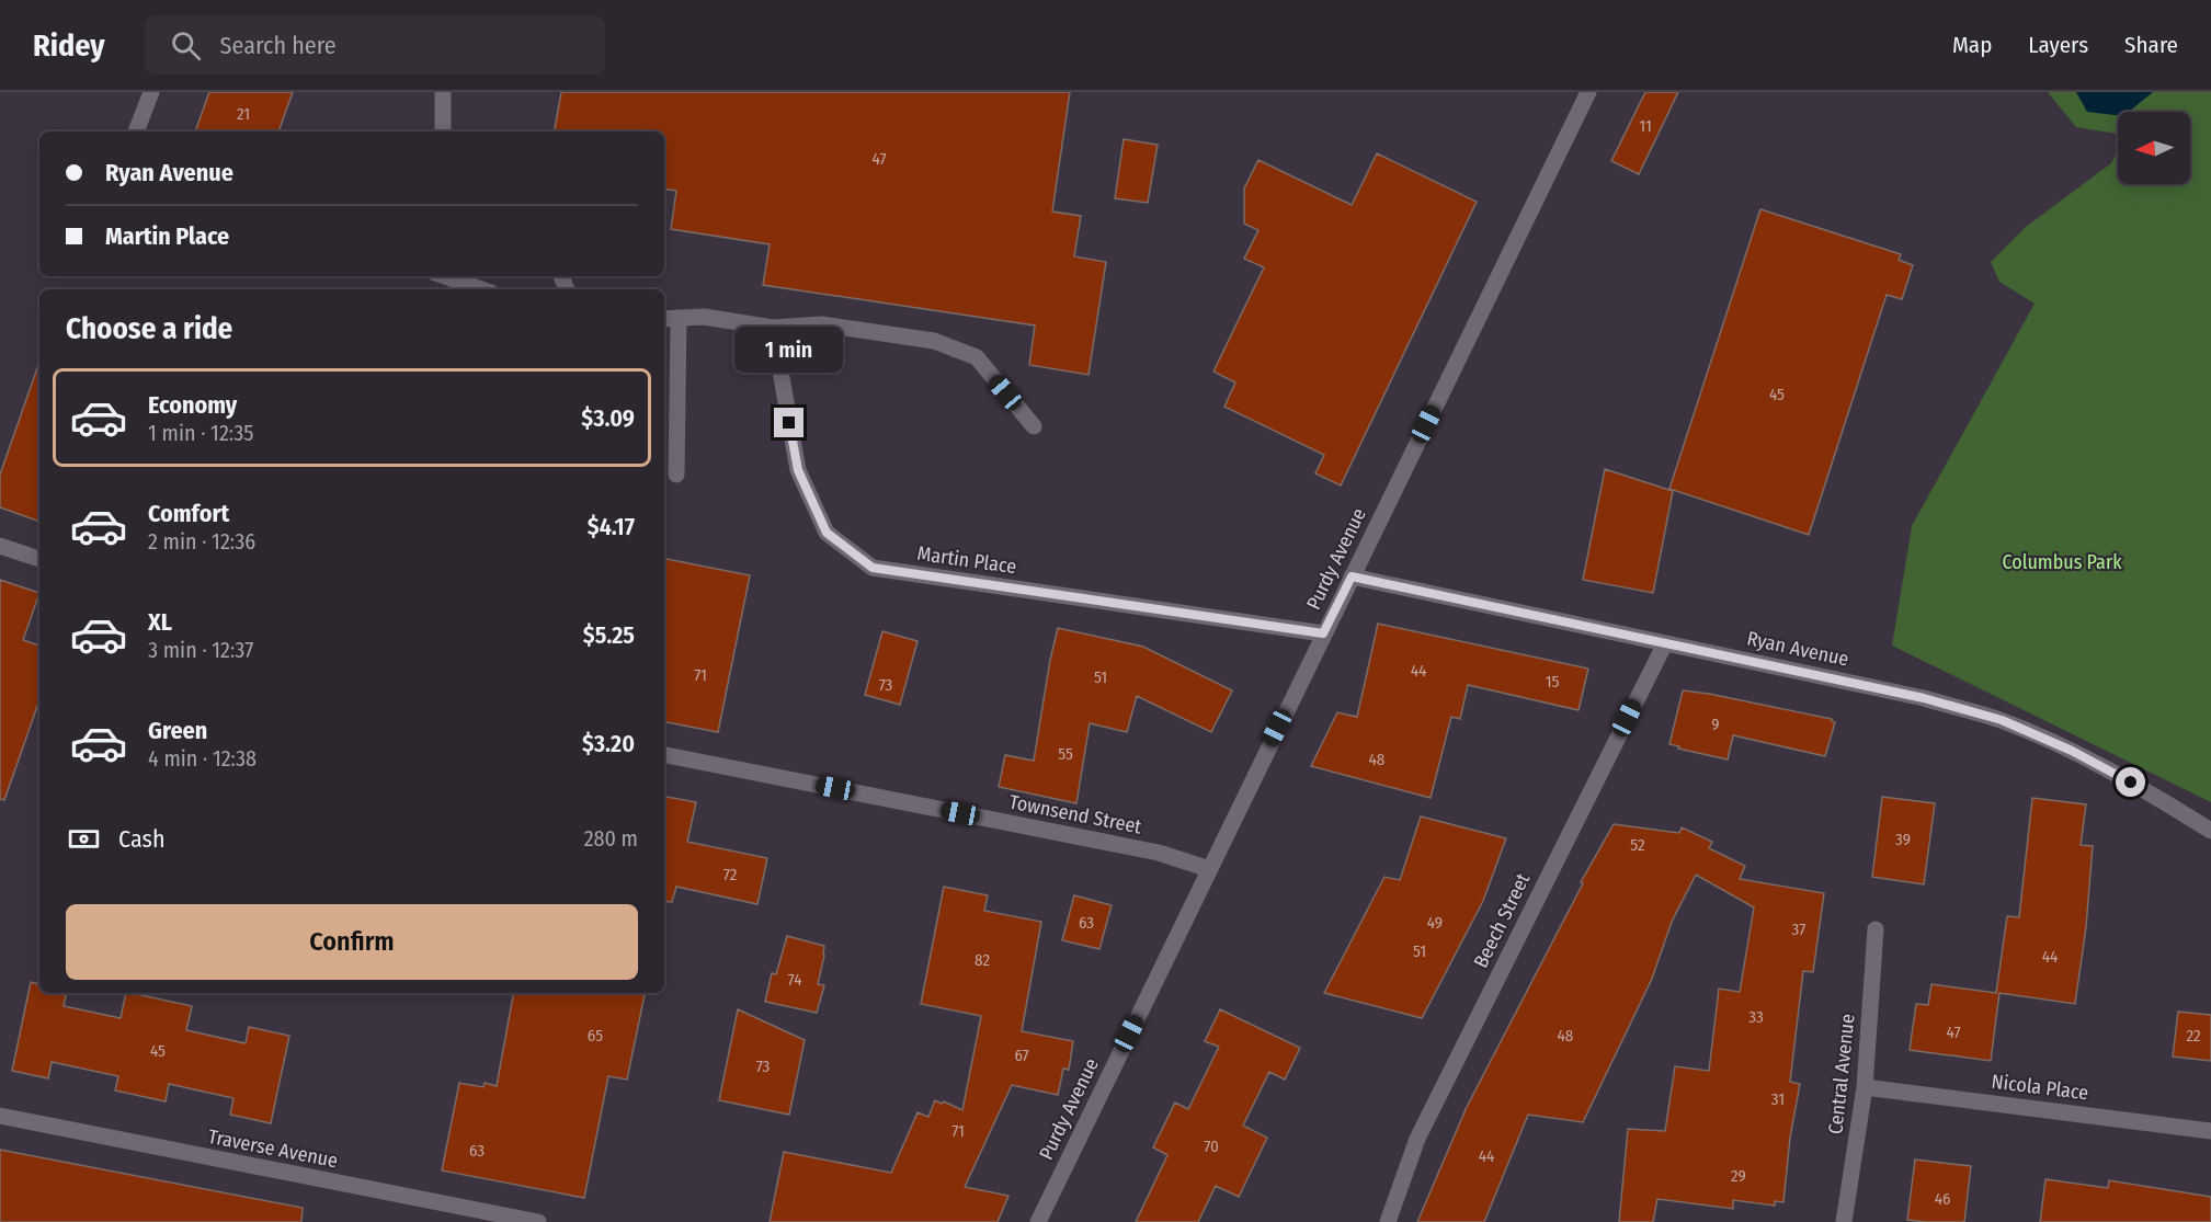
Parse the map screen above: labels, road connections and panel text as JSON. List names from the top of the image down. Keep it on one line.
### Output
{"streets":{"street":["Purdy Avenue","Martin Place","Ryan Avenue","Townsend Street","Beech Street","Central Avenue","Nicola Place","Traverse Avenue"]},"crossings":[["Purdy Avenue","Martin Place"],["Purdy Avenue","Ryan Avenue"],["Purdy Avenue","Townsend Street"],["Ryan Avenue","Beech Street"],["Central Avenue","Nicola Place"]],"parks":["Columbus Park"],"house_numbers":["21","11","47","45","44","71","51","15","73","9","55","48","39","52","72","63","49","37","51","44","82","74","33","47","65","48","22","45","67","73","31","71","70","63","44","29","46"],"north":"left","page":{"header":"Ridey","search":"Search here","nav":["Map","Layers","Share"],"banner":["Ryan Avenue","Martin Place"],"heading":"Choose a ride","bubble":"1 min","list":[{"name":"Economy","note":"1 min · 12:35","value":"$3.09"},{"name":"Comfort","note":"2 min · 12:36","value":"$4.17"},{"name":"XL","note":"3 min · 12:37","value":"$5.25"},{"name":"Green","note":"4 min · 12:38","value":"$3.20"}],"pay":["Cash","280 m"],"buttons":"Confirm"}}
